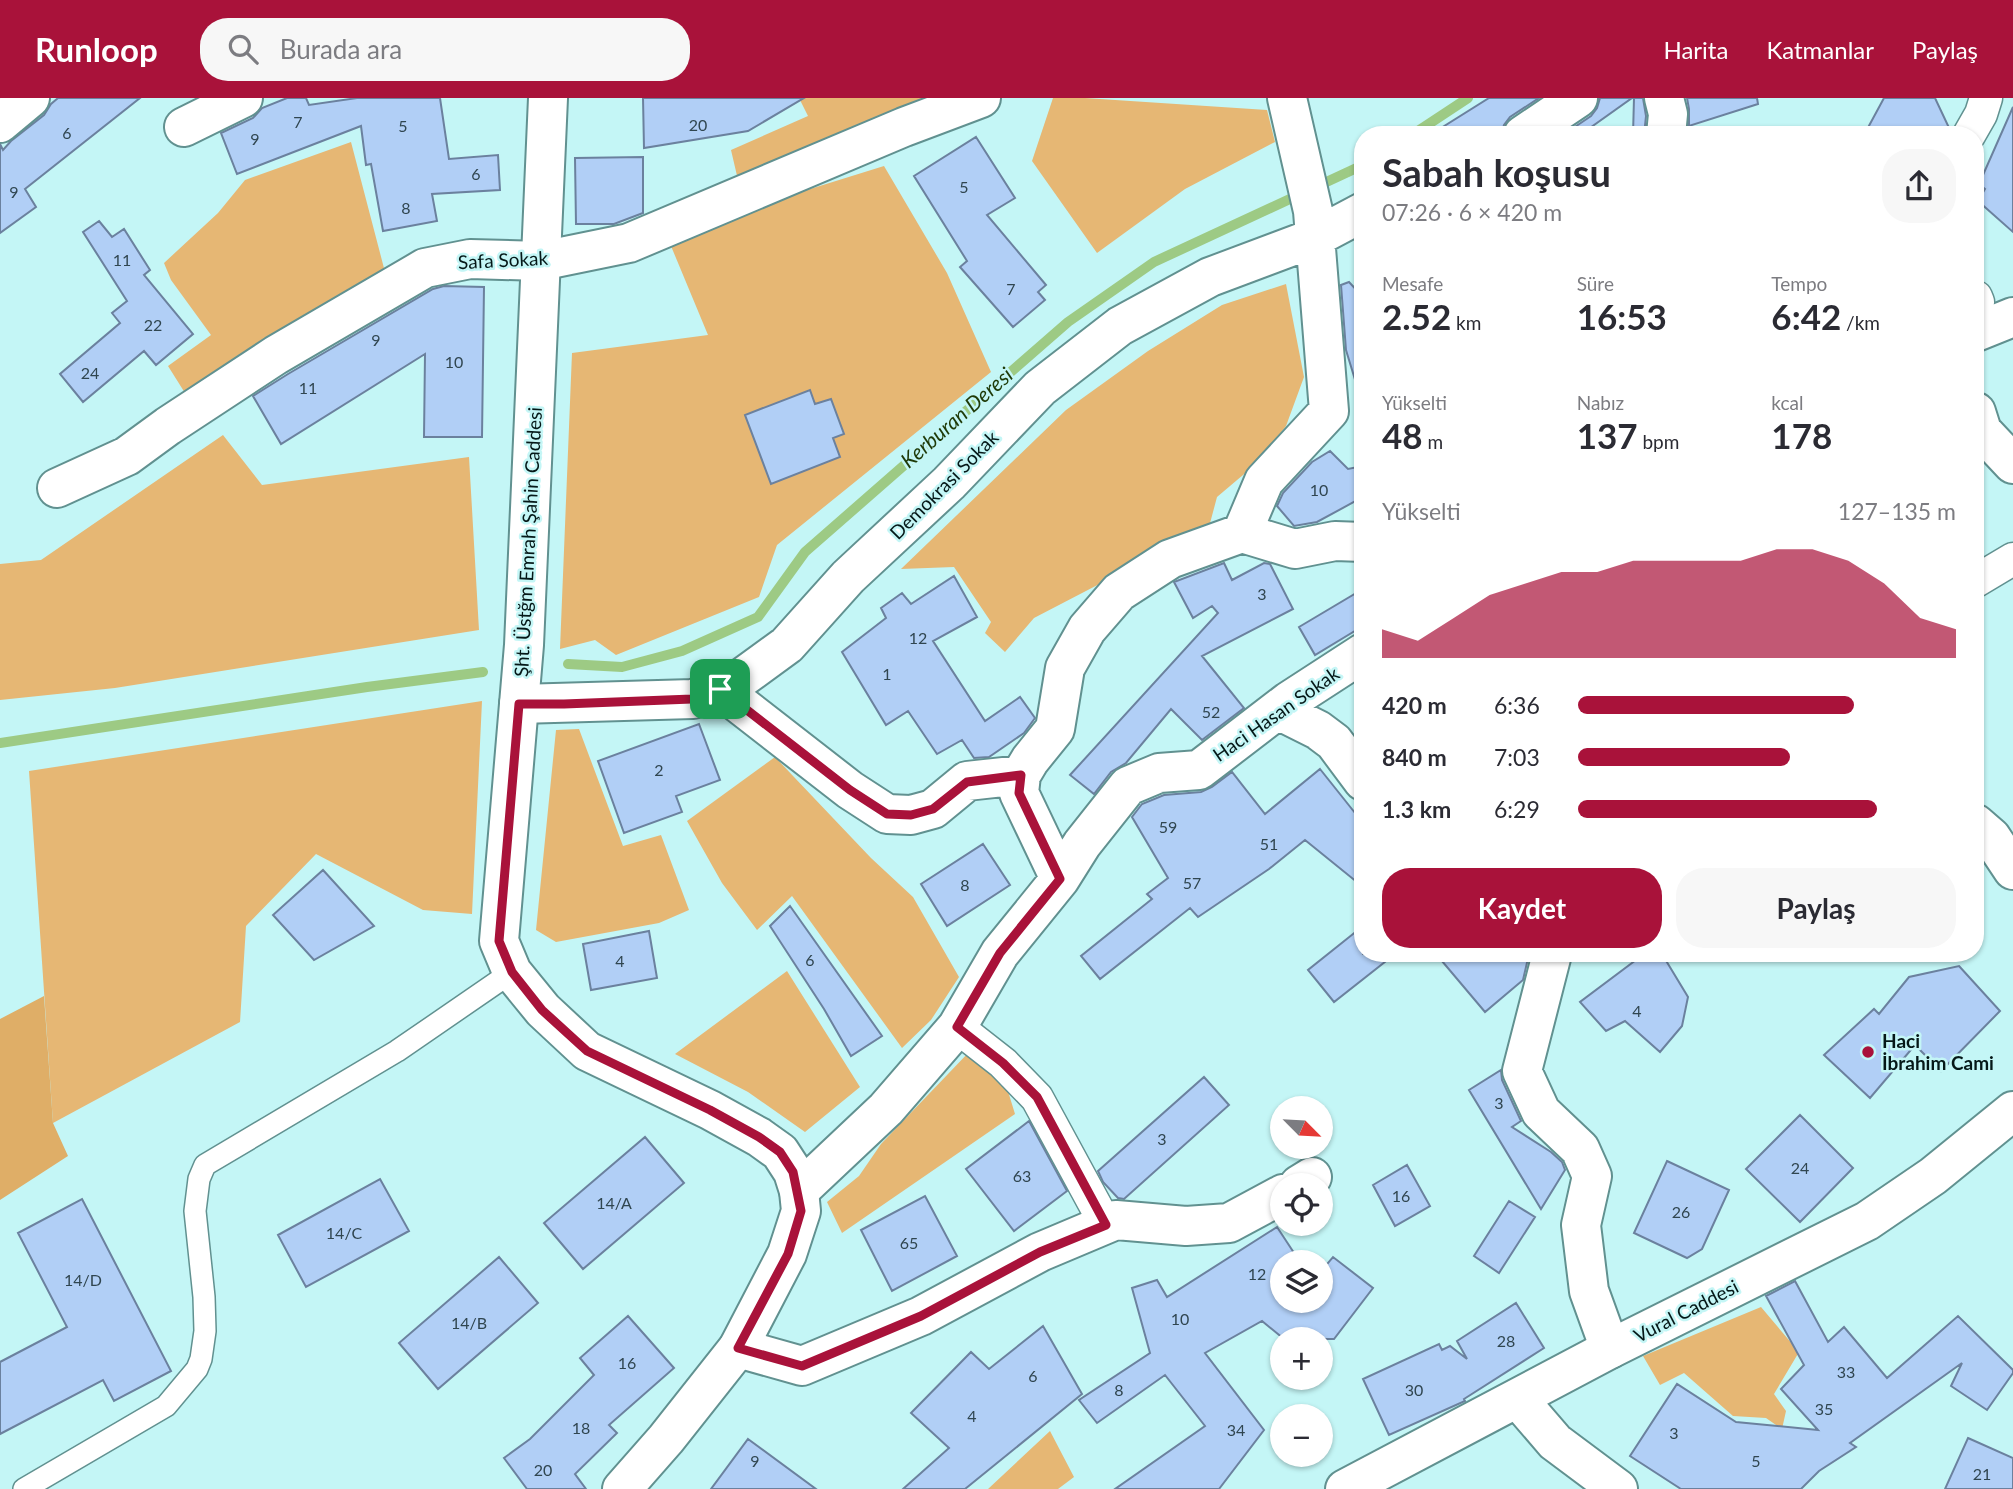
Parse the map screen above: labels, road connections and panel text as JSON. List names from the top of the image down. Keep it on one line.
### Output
{"streets":{"street":["Safa Sokak","Demokrasi Sokak","Şht. Üstğm Emrah Şahin Caddesi","Haci Hasan Sokak","Vural Caddesi"]},"crossings":[["Safa Sokak","Şht. Üstğm Emrah Şahin Caddesi"],["Demokrasi Sokak","Şht. Üstğm Emrah Şahin Caddesi"],["Şht. Üstğm Emrah Şahin Caddesi","Haci Hasan Sokak"]],"water":["Kerburan Deresi"],"places":["Haci İbrahim Cami"],"house_numbers":["7","20","5","6","9","6","5","9","8","11","7","22","9","10","24","11","10","3","12","1","52","2","59","51","57","8","6","4","4","3","3","24","63","16","14/A","26","14/C","65","12","14/D","10","14/B","28","16","33","6","8","30","35","4","18","34","3","9","5","20","21"],"north":"bottom right","page":{"header":"Runloop","search":"Burada ara","nav":["Harita","Katmanlar","Paylaş"],"heading":["Sabah koşusu","07:26 · 6 × 420 m"],"stats":[["Mesafe","2.52 km"],["Süre","16:53"],["Tempo","6:42 /km"],["Yükselti","48 m"],["Nabız","137 bpm"],["kcal","178"]],"chart":["Yükselti","127–135 m"],"list":[{"name":"420 m","note":"6:36"},{"name":"840 m","note":"7:03"},{"name":"1.3 km","note":"6:29"}],"buttons":["Kaydet","Paylaş"],"map_buttons":["+","−"]}}
